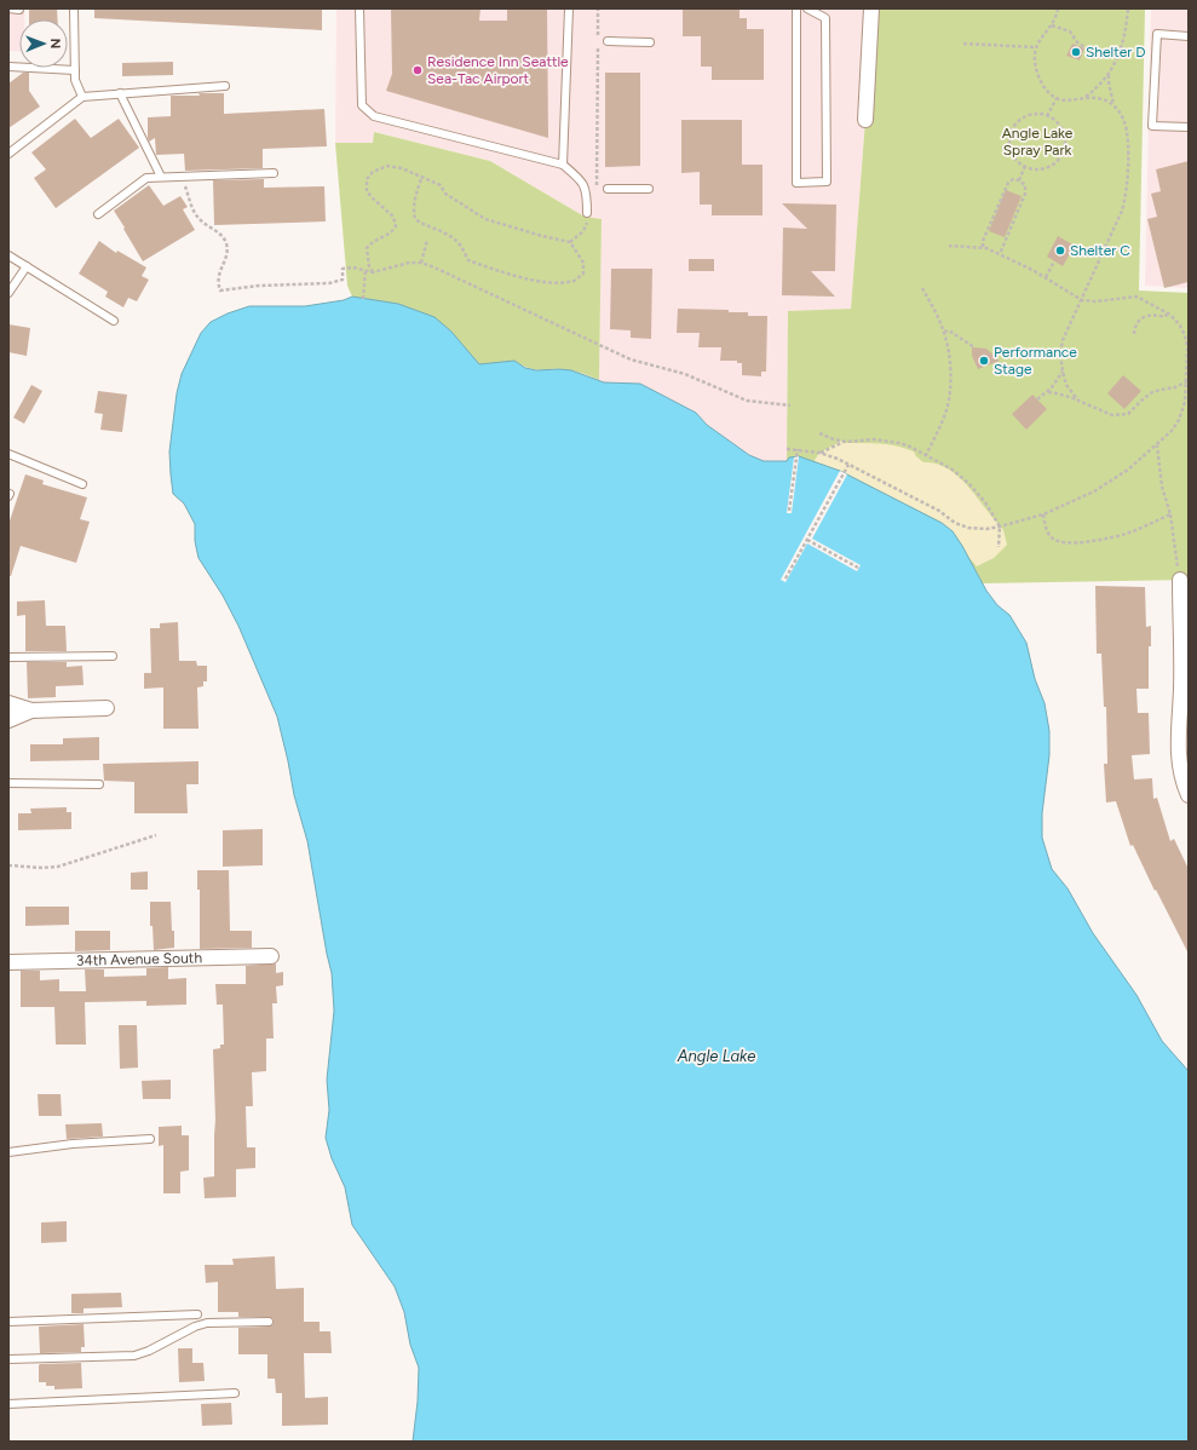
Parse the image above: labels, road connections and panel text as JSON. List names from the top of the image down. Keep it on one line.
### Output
{"streets":{"street":["34th Avenue South"]},"water":["Angle Lake"],"parks":["Angle Lake Spray Park"],"places":["Shelter D","Residence Inn Seattle Sea-Tac Airport","Shelter C","Performance Stage"],"north":"right"}
